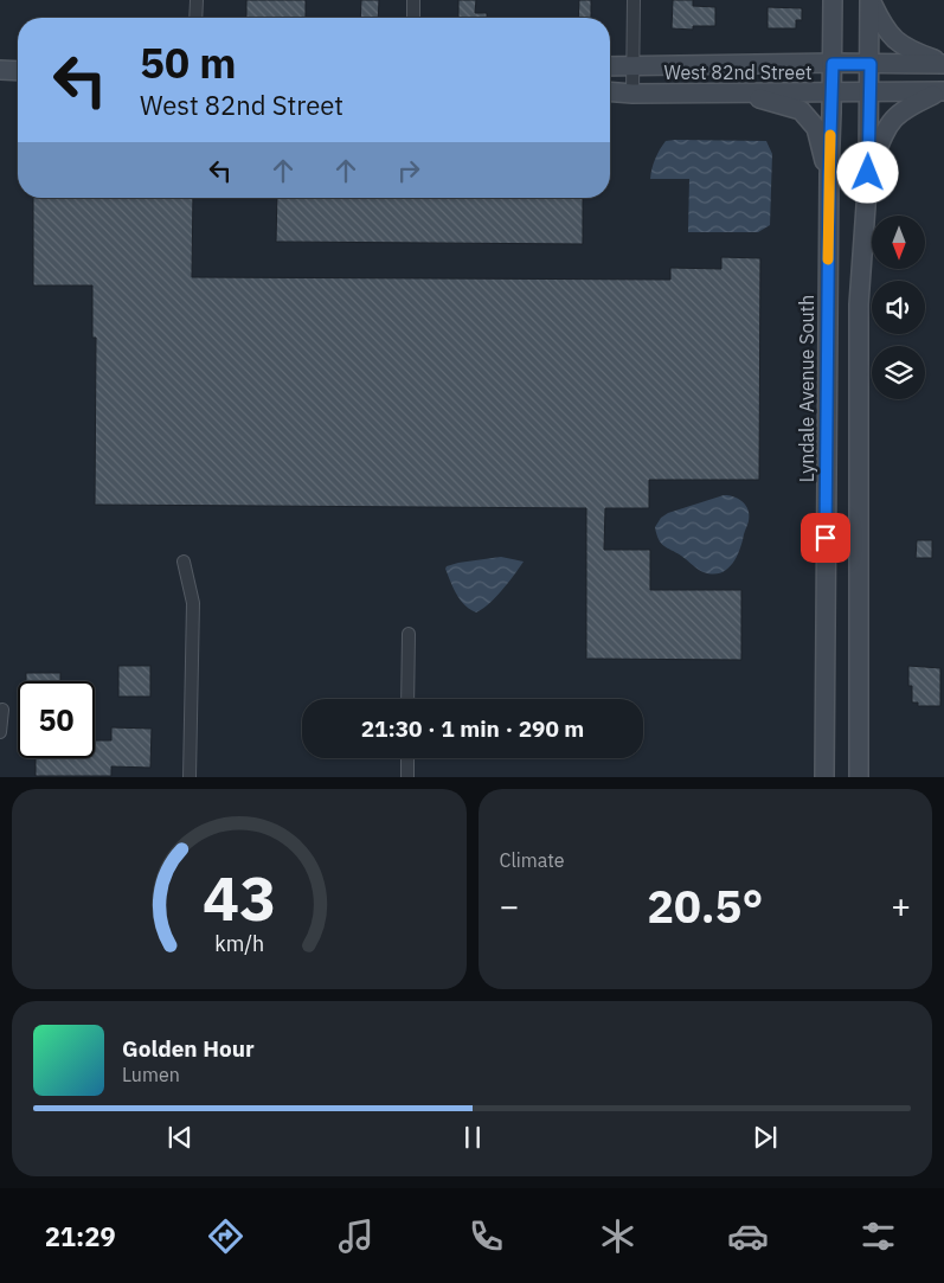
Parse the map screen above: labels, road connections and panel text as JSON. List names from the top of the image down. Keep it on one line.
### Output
{"streets":{"main road":["West 82nd Street","Lyndale Avenue South"]},"crossings":[["West 82nd Street","Lyndale Avenue South"]],"north":"bottom","page":{"turn":["50 m","West 82nd Street"],"limit":"50","trip":"21:30 · 1 min · 290 m","tile":"Climate","heat":["−","20.5°","+"],"song":["Golden Hour","Lumen"],"tabs":"21:29","gauge":["43","km/h"]}}
